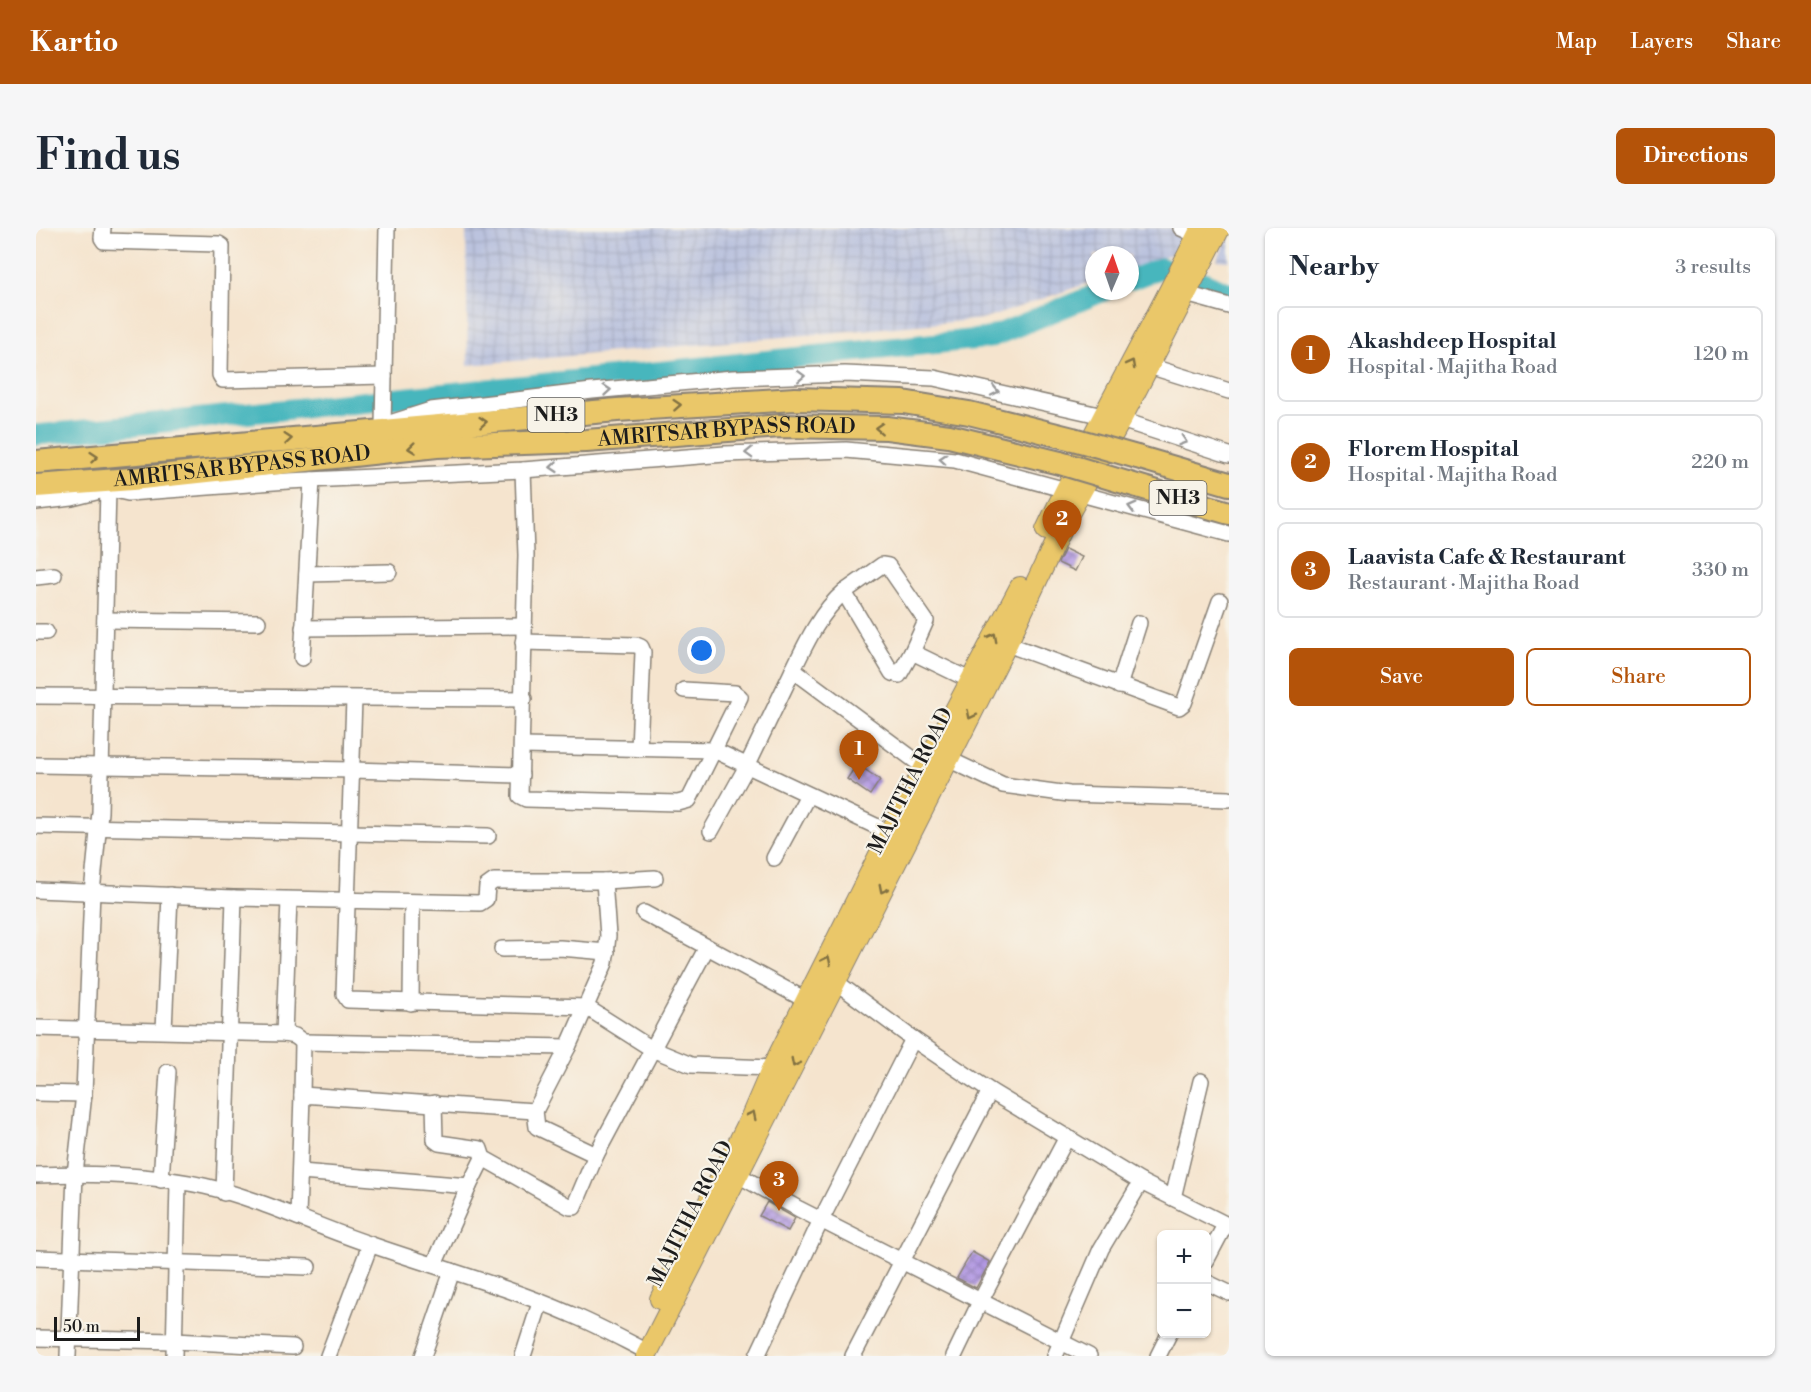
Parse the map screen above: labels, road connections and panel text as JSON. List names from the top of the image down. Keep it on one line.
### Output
{"streets":{"highway":["NH3","AMRITSAR BYPASS ROAD"],"main road":["MAJITHA ROAD"]},"scale_bar":"50 m","north":"top","page":{"header":"Kartio","nav":["Map","Layers","Share"],"buttons":["Directions",["Save","Share"]],"title":"Find us","heading":["Nearby","3 results"],"list":[{"mark":"1","name":"Akashdeep Hospital","note":"Hospital · Majitha Road","value":"120 m"},{"mark":"2","name":"Florem Hospital","note":"Hospital · Majitha Road","value":"220 m"},{"mark":"3","name":"Laavista Cafe & Restaurant","note":"Restaurant · Majitha Road","value":"330 m"}],"pins":["2","1","3"],"map_buttons":["+","−"],"scale":"50 m"}}
